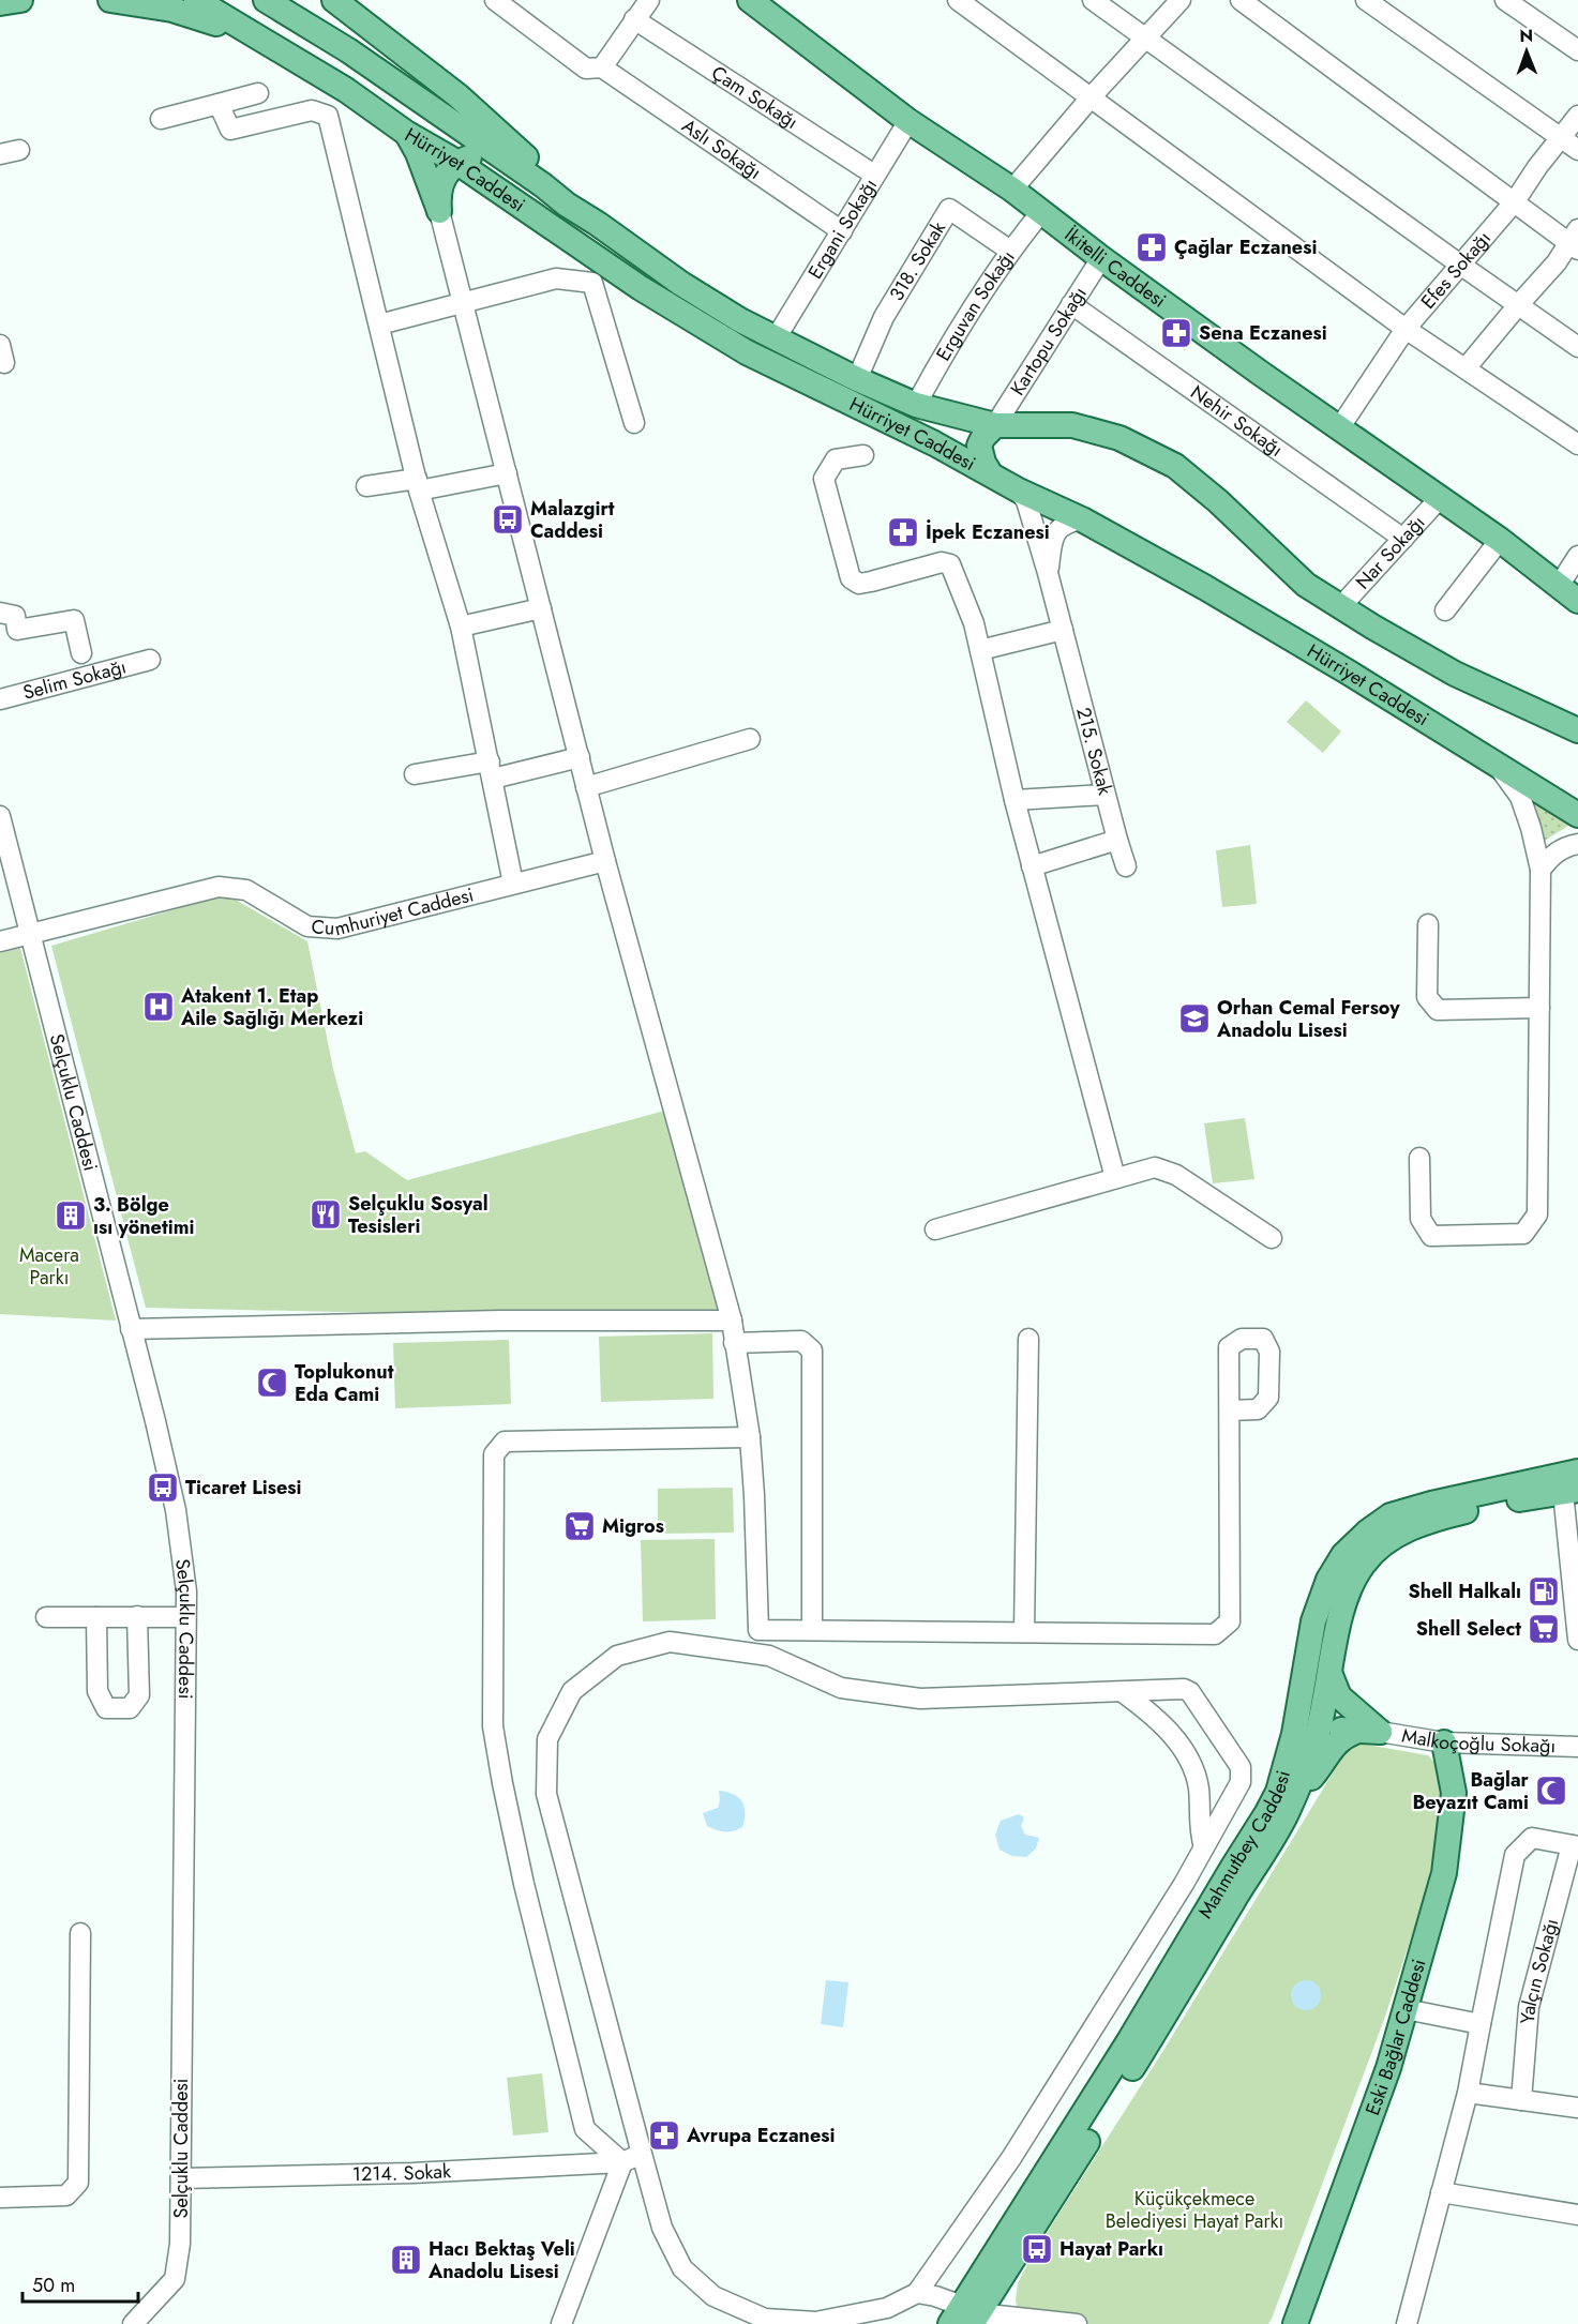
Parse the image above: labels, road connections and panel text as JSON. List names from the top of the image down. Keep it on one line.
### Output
{"streets":{"main road":["Hürriyet Caddesi","İkitelli Caddesi","Mahmutbey Caddesi","Eski Bağlar Caddesi"],"street":["Çam Sokağı","Aslı Sokağı","Ergani Sokağı","318. Sokak","Efes Sokağı","Erguvan Sokağı","Kartopu Sokağı","Nehir Sokağı","Nar Sokağı","Selim Sokağı","215. Sokak","Cumhuriyet Caddesi","Selçuklu Caddesi","Malkoçoğlu Sokağı","Yalçın Sokağı","1214. Sokak"]},"crossings":[["Çam Sokağı","Ergani Sokağı"],["Aslı Sokağı","Ergani Sokağı"],["Hürriyet Caddesi","Ergani Sokağı"],["Hürriyet Caddesi","318. Sokak"],["Hürriyet Caddesi","Erguvan Sokağı"],["Hürriyet Caddesi","Kartopu Sokağı"],["Hürriyet Caddesi","Nar Sokağı"],["Hürriyet Caddesi","215. Sokak"],["Ergani Sokağı","İkitelli Caddesi"],["318. Sokak","Erguvan Sokağı"],["İkitelli Caddesi","Efes Sokağı"],["İkitelli Caddesi","Erguvan Sokağı"],["İkitelli Caddesi","Kartopu Sokağı"],["İkitelli Caddesi","Nar Sokağı"],["Kartopu Sokağı","Nehir Sokağı"],["Nehir Sokağı","Nar Sokağı"],["Cumhuriyet Caddesi","Selçuklu Caddesi"],["Selçuklu Caddesi","1214. Sokak"],["Malkoçoğlu Sokağı","Eski Bağlar Caddesi"]],"parks":["Macera Parkı","Küçükçekmece Belediyesi Hayat Parkı"],"places":{"pharmacy":["Çağlar Eczanesi","Sena Eczanesi","İpek Eczanesi","Avrupa Eczanesi"],"bus stop":["Malazgirt Caddesi","Ticaret Lisesi","Hayat Parkı"],"hospital":["Atakent 1. Etap Aile Sağlığı Merkezi"],"school or university":["Orhan Cemal Fersoy Anadolu Lisesi"],"restaurant":["Selçuklu Sosyal Tesisleri"],"building":["3. Bölge ısı yönetimi","Hacı Bektaş Veli Anadolu Lisesi"],"mosque":["Toplukonut Eda Cami","Bağlar Beyazıt Cami"],"supermarket":["Migros","Shell Select"],"fuel station":["Shell Halkalı"]},"scale_bar":"50 m","north":"top"}
